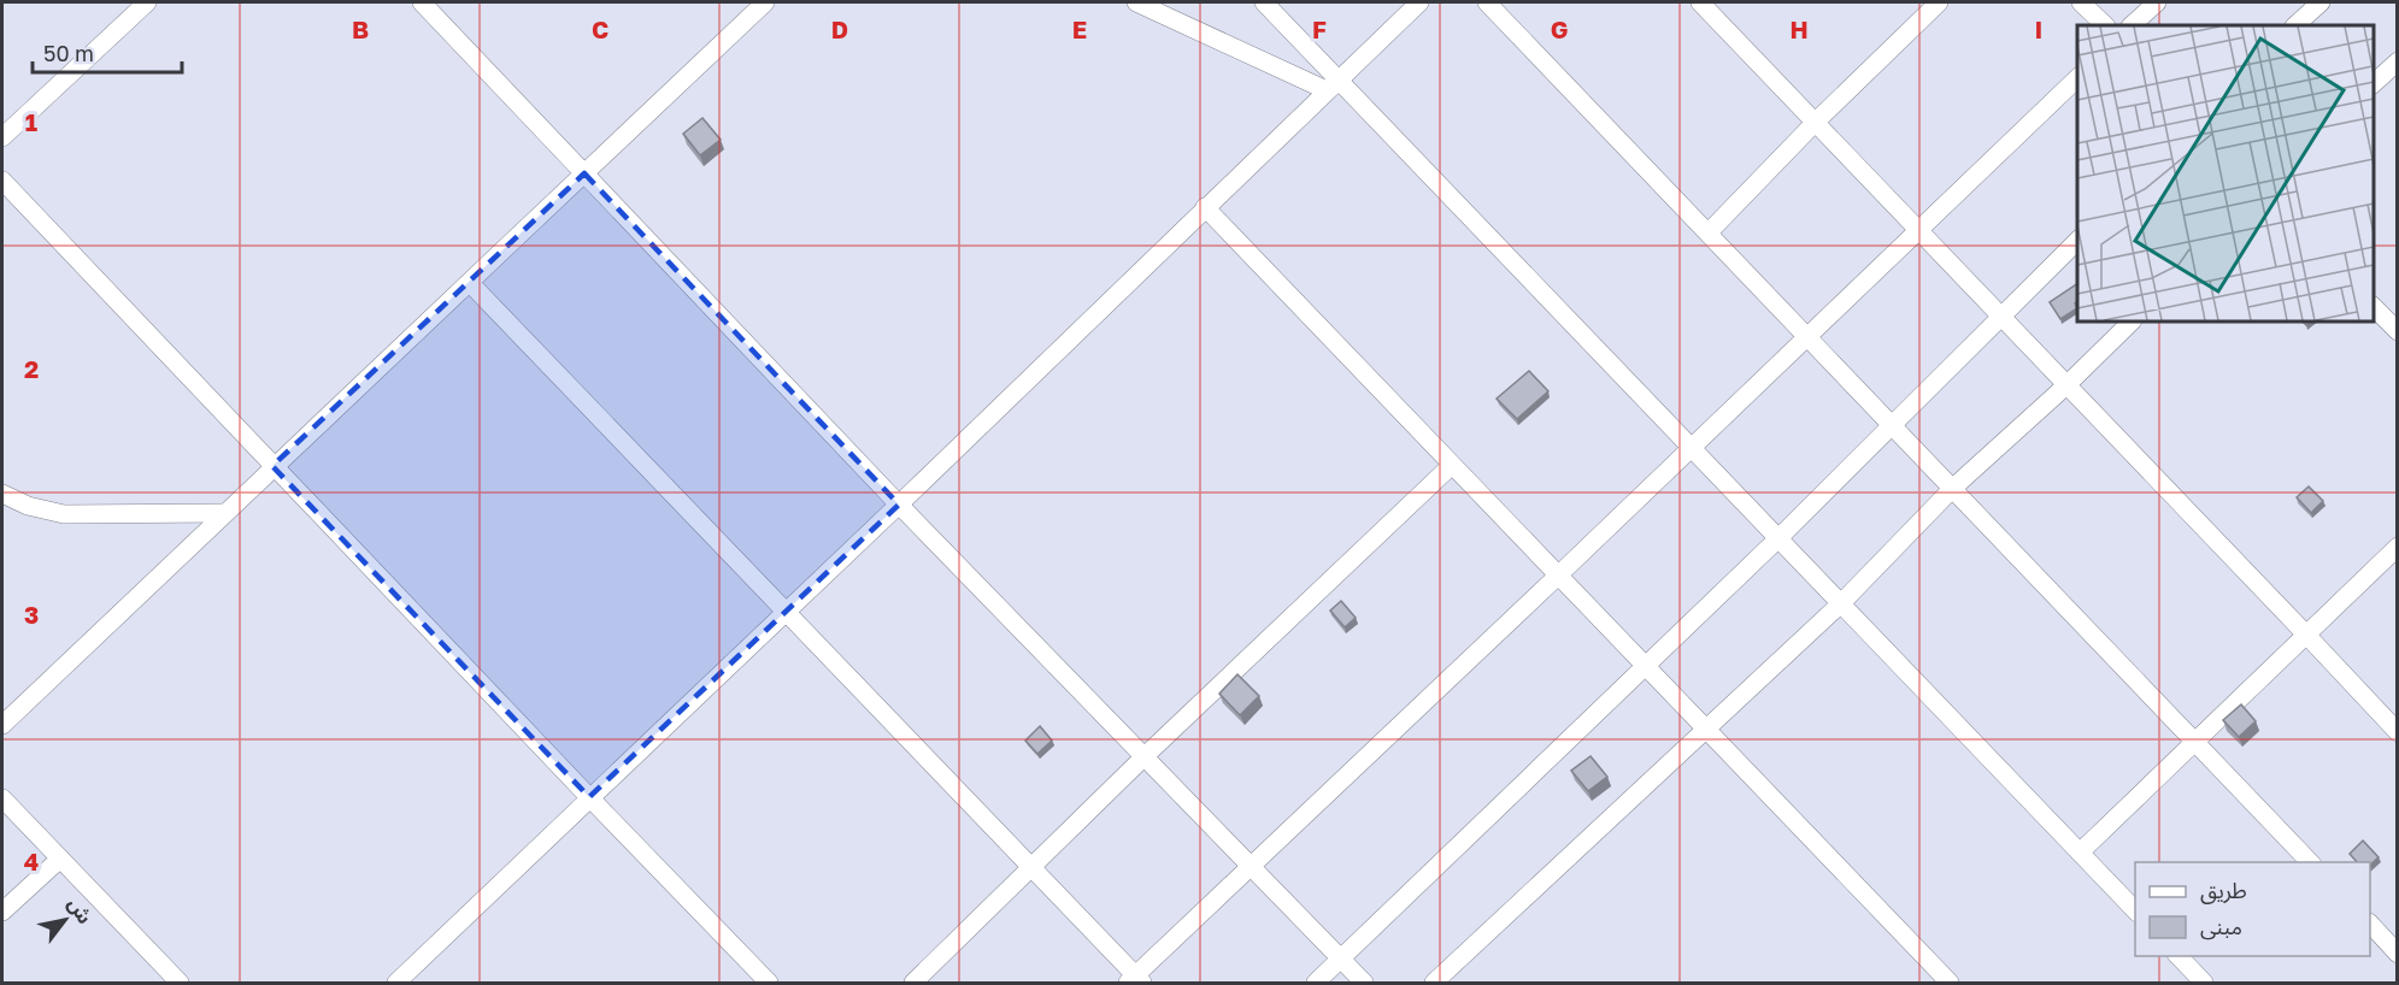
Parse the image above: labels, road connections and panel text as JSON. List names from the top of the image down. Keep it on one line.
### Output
{"legend":["طريق","مبنى"],"scale_bar":"50 m","north":"top right","grid":{"columns":["B","C","D","E","F","G","H","I"],"rows":["1","2","3","4"]}}
